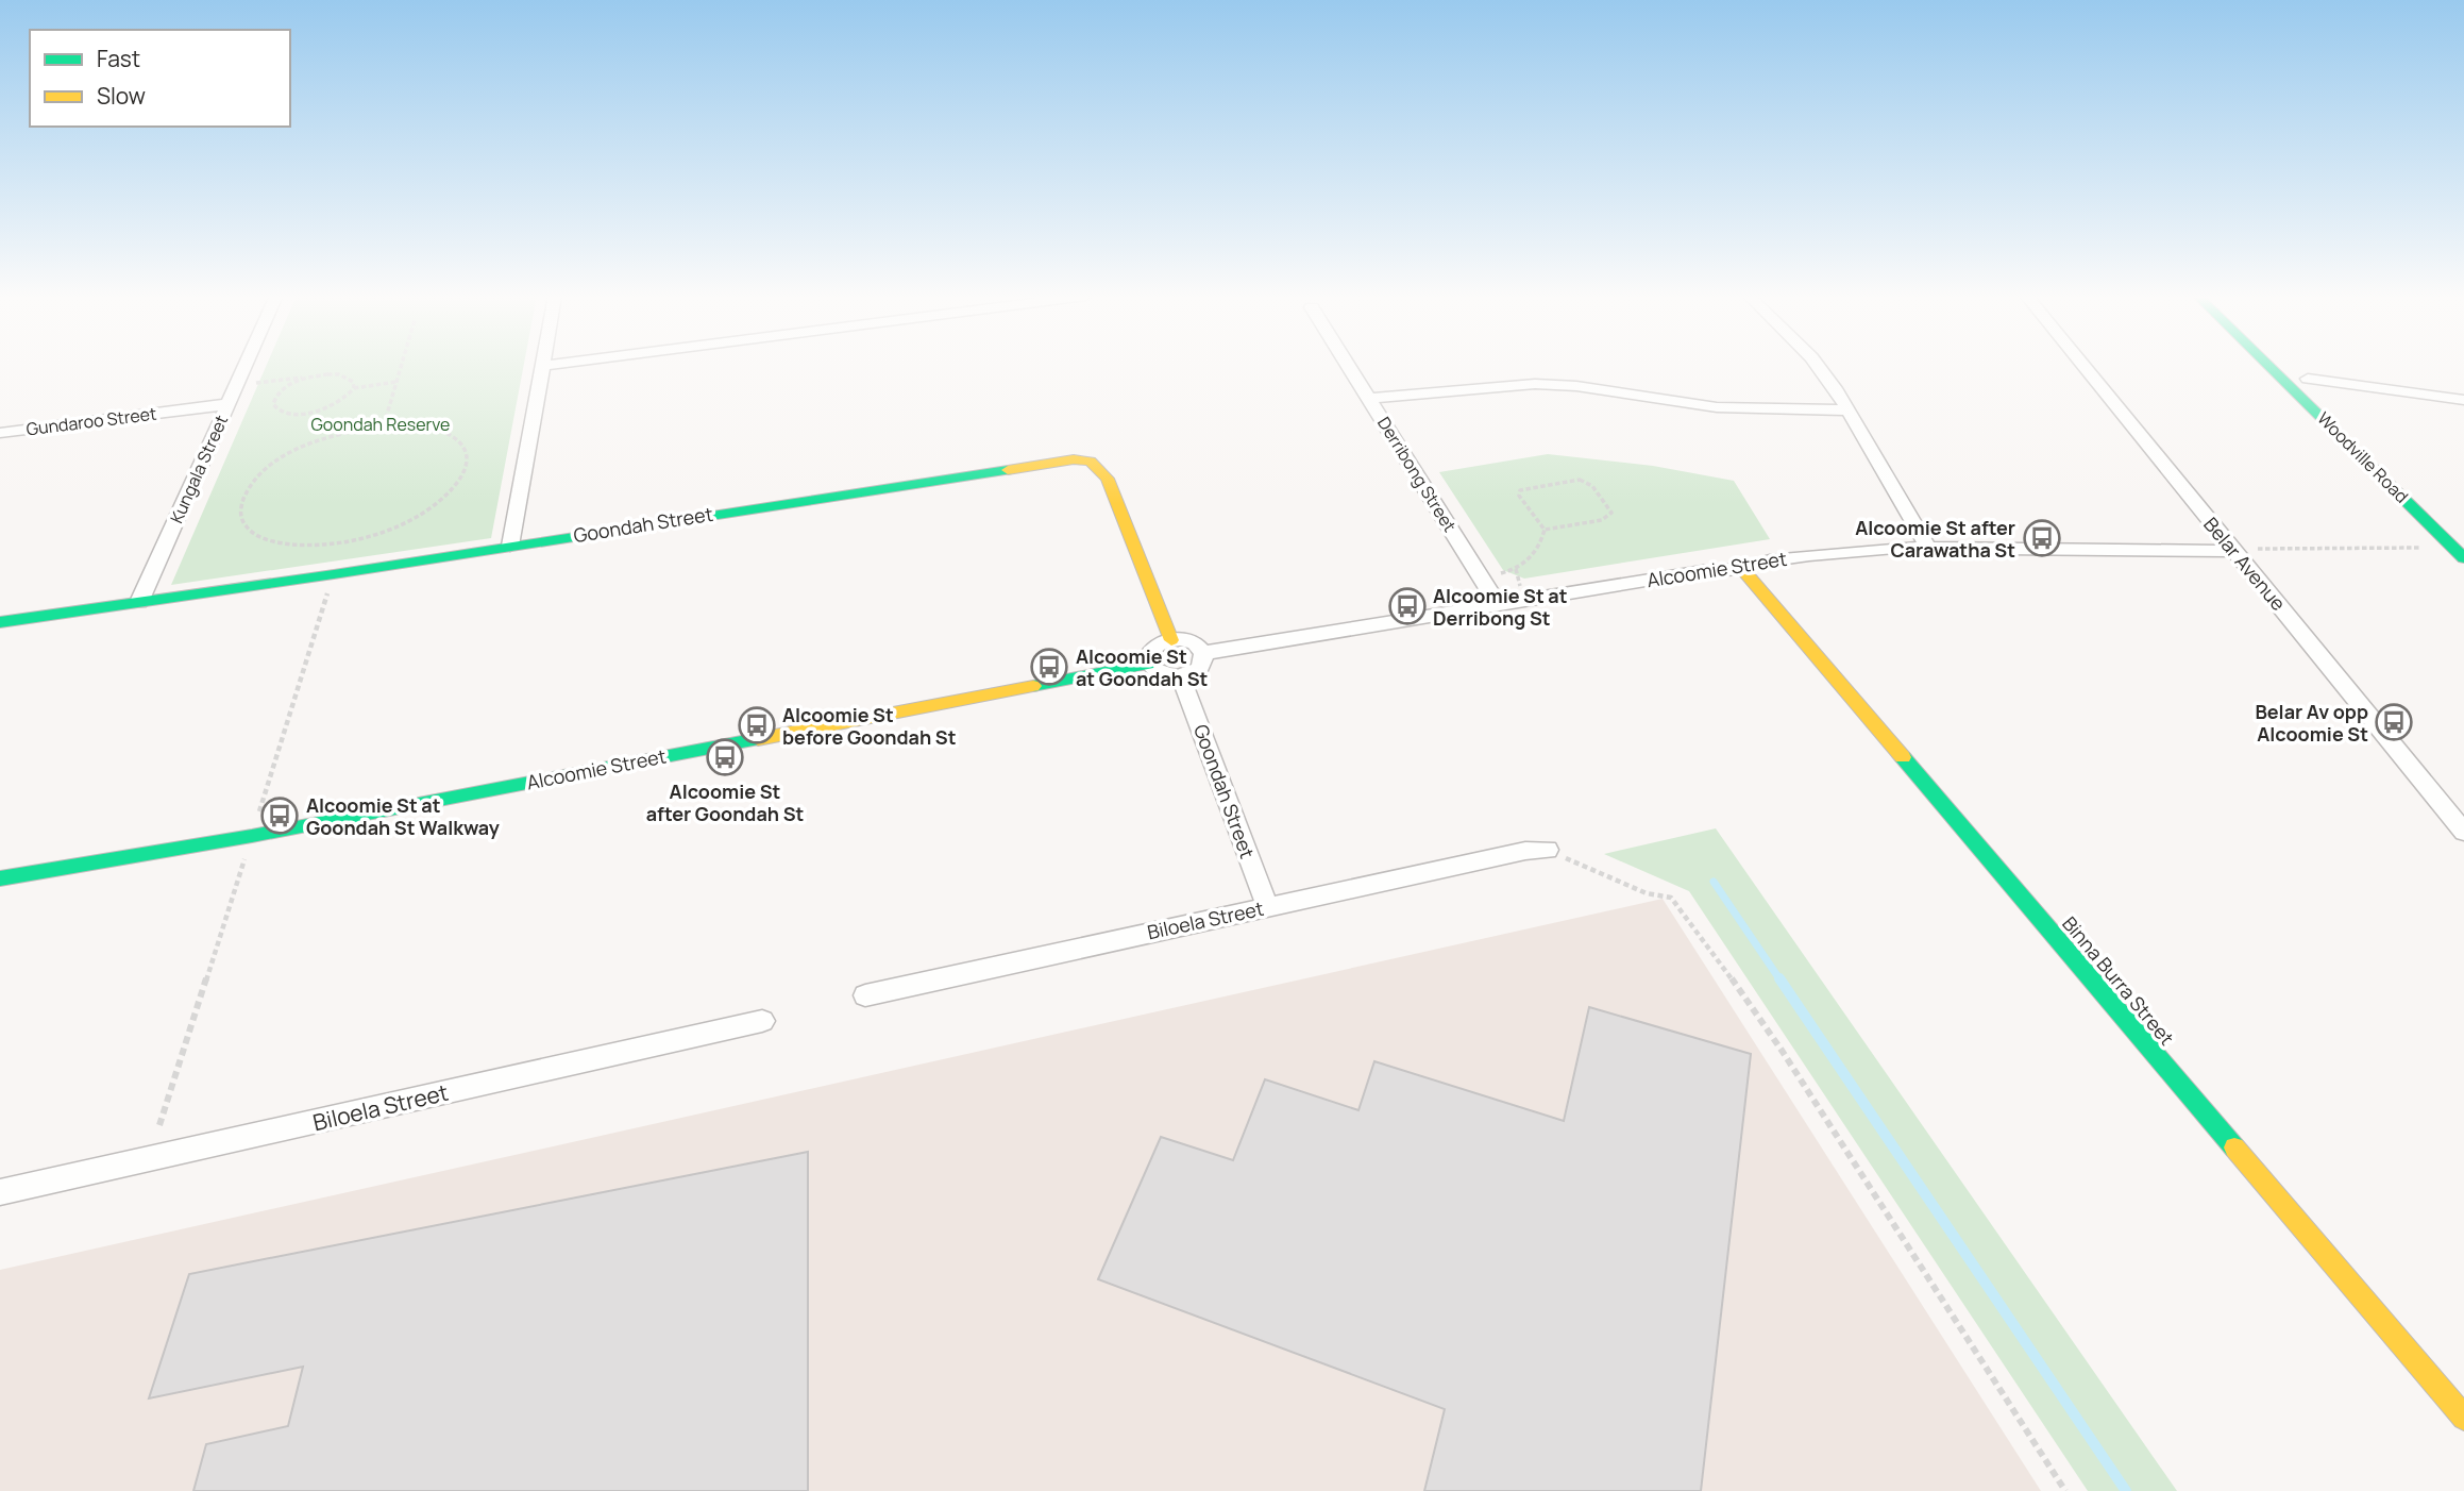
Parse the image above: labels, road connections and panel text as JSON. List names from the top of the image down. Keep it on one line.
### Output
{"streets":{"street":["Gundaroo Street","Woodville Road","Kungala Street","Derribong Street","Goondah Street","Belar Avenue","Alcoomie Street","Biloela Street","Binna Burra Street"]},"crossings":[["Gundaroo Street","Kungala Street"],["Kungala Street","Goondah Street"],["Derribong Street","Alcoomie Street"],["Goondah Street","Alcoomie Street"],["Goondah Street","Biloela Street"],["Belar Avenue","Alcoomie Street"],["Alcoomie Street","Binna Burra Street"]],"parks":["Goondah Reserve"],"places":{"bus stop":["Alcoomie St after Carawatha St","Alcoomie St at Derribong St","Alcoomie St at Goondah St","Belar Av opp Alcoomie St","Alcoomie St before Goondah St","Alcoomie St after Goondah St","Alcoomie St at Goondah St Walkway"]},"legend":["Fast","Slow"]}
